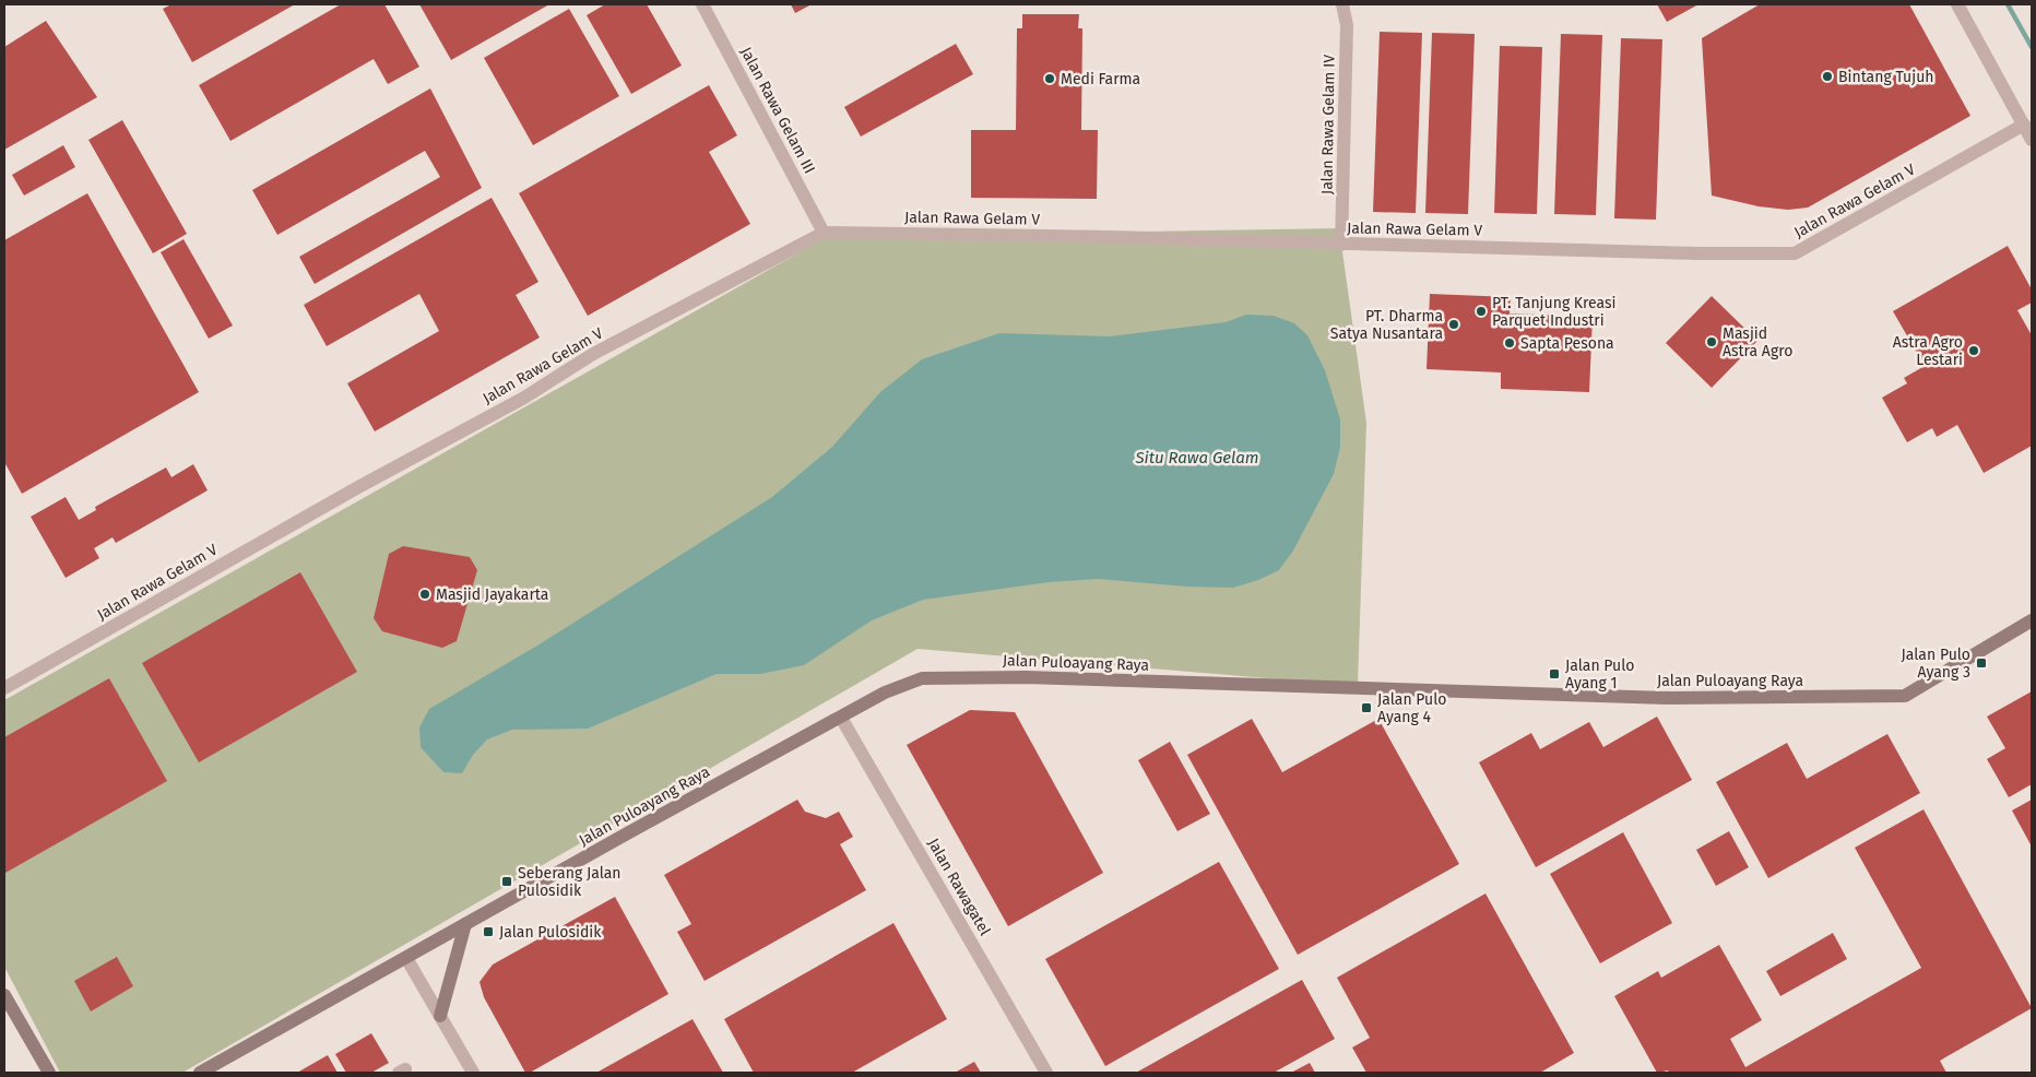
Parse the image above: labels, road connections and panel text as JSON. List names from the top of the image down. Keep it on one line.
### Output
{"streets":{"street":["Jalan Rawa Gelam III","Jalan Rawa Gelam IV","Jalan Rawa Gelam V","Jalan Puloayang Raya","Jalan Rawagatel"]},"crossings":[["Jalan Rawa Gelam III","Jalan Rawa Gelam V"],["Jalan Rawa Gelam IV","Jalan Rawa Gelam V"],["Jalan Puloayang Raya","Jalan Rawagatel"]],"water":["Situ Rawa Gelam"],"places":{"other":["Bintang Tujuh","Medi Farma","PT. Tanjung Kreasi Parquet Industri","PT. Dharma Satya Nusantara","Masjid Astra Agro","Sapta Pesona","Astra Agro Lestari","Masjid Jayakarta"],"transit":["Jalan Pulo Ayang 3","Jalan Pulo Ayang 1","Jalan Pulo Ayang 4","Seberang Jalan Pulosidik","Jalan Pulosidik"]}}
